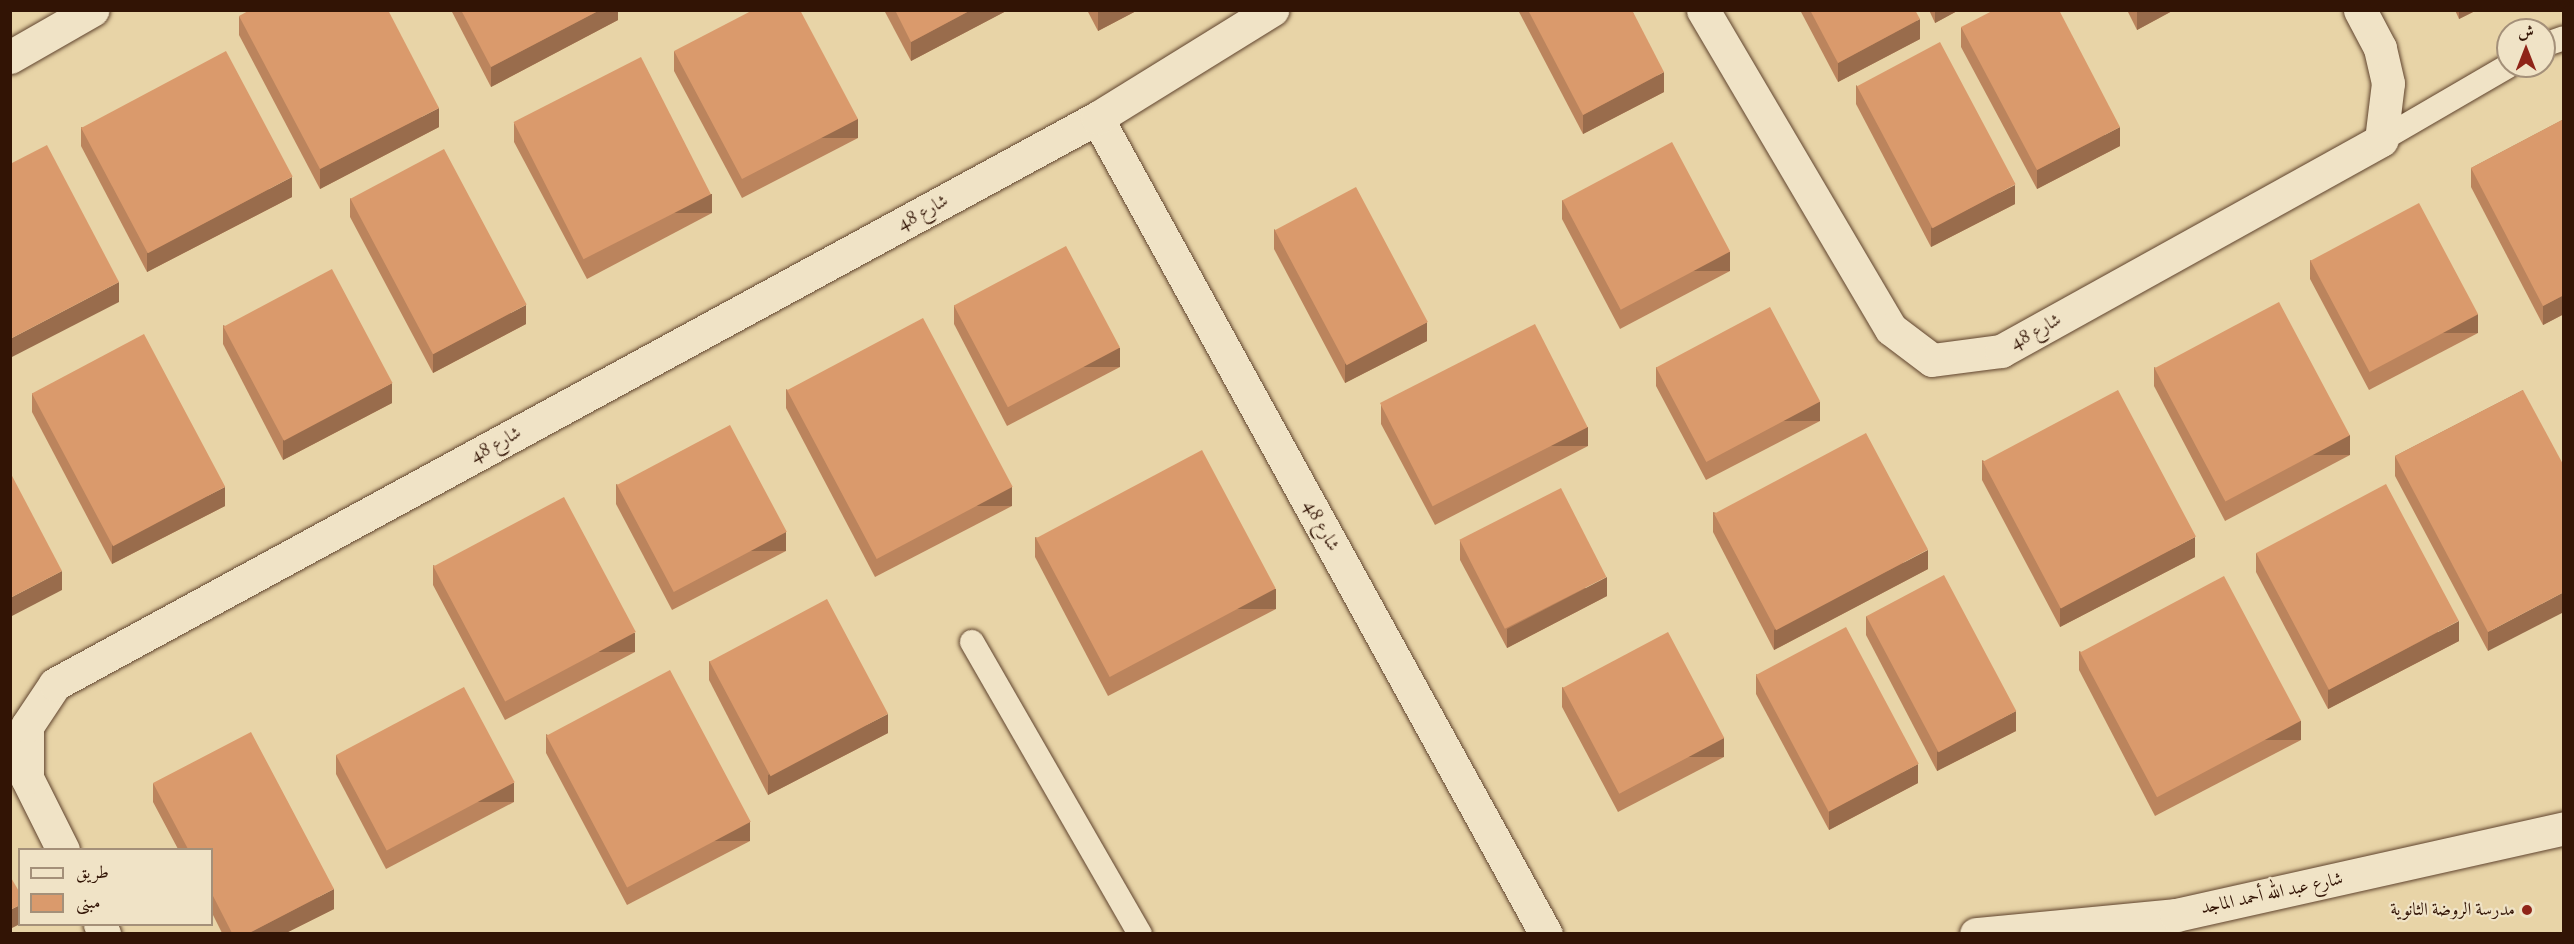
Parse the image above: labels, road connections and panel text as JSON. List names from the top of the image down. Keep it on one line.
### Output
{"streets":{"street":["شارع 48","شارع عبد الله أحمد الماجد"]},"places":["مدرسة الروضة الثانوية"],"legend":["طريق","مبنى"],"north":"top"}
